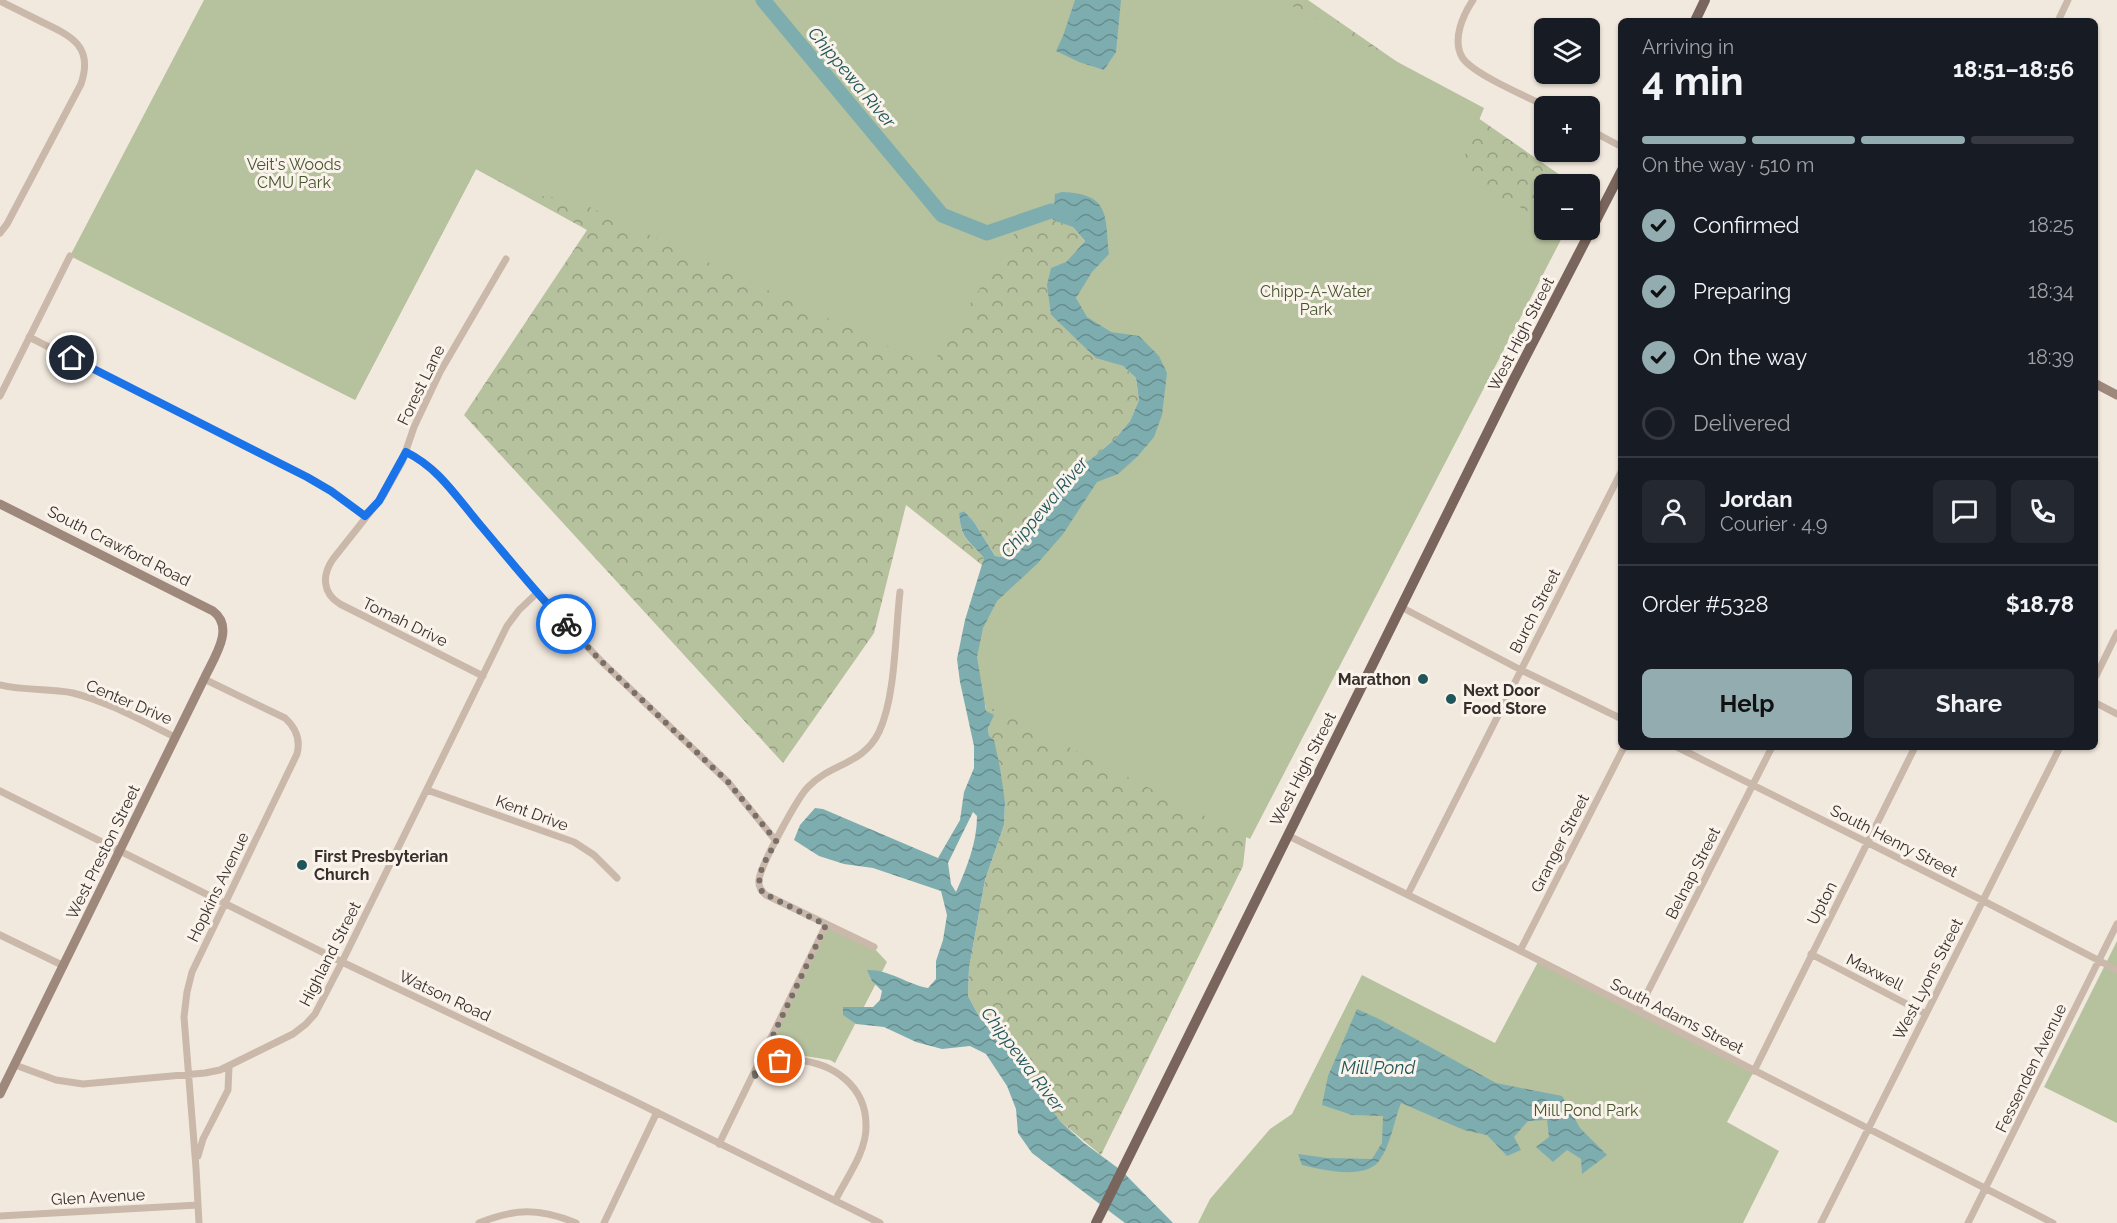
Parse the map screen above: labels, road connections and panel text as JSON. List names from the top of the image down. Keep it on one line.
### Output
{"streets":{"main road":["West High Street"],"street":["Forest Lane","South Crawford Road","Burch Street","Tomah Drive","Center Drive","Kent Drive","South Henry Street","Granger Street","West Preston Street","Belnap Street","Hopkins Avenue","Upton","Highland Street","Maxwell","West Lyons Street","Watson Road","South Adams Street","Fessenden Avenue","Glen Avenue"]},"crossings":[["West High Street","South Adams Street"],["Forest Lane","Tomah Drive"],["South Crawford Road","West Preston Street"],["Burch Street","South Adams Street"],["Tomah Drive","Highland Street"],["Center Drive","West Preston Street"],["Kent Drive","Highland Street"],["South Henry Street","Belnap Street"],["South Henry Street","Upton"],["South Henry Street","West Lyons Street"],["South Henry Street","Fessenden Avenue"],["Granger Street","South Adams Street"],["West Preston Street","Hopkins Avenue"],["West Preston Street","Highland Street"],["West Preston Street","Watson Road"],["Belnap Street","South Adams Street"],["Hopkins Avenue","Highland Street"],["Hopkins Avenue","Watson Road"],["Hopkins Avenue","Glen Avenue"],["Upton","Maxwell"],["Upton","South Adams Street"],["Highland Street","Watson Road"],["Maxwell","West Lyons Street"],["West Lyons Street","South Adams Street"],["South Adams Street","Fessenden Avenue"]],"water":["Chippewa River","Mill Pond"],"parks":["Veit's Woods CMU Park","Chipp-A-Water Park","Mill Pond Park"],"places":["Marathon","Next Door Food Store","First Presbyterian Church"],"page":{"map_buttons":["+","−"],"heading":["4 min","Arriving in","18:51–18:56"],"panel":["Jordan","Courier · 4.9","Order #5328","$18.78"],"bar":"On the way · 510 m","list":[["Confirmed","18:25"],["Preparing","18:34"],["On the way","18:39"],"Delivered"],"buttons":["Help","Share"]}}
